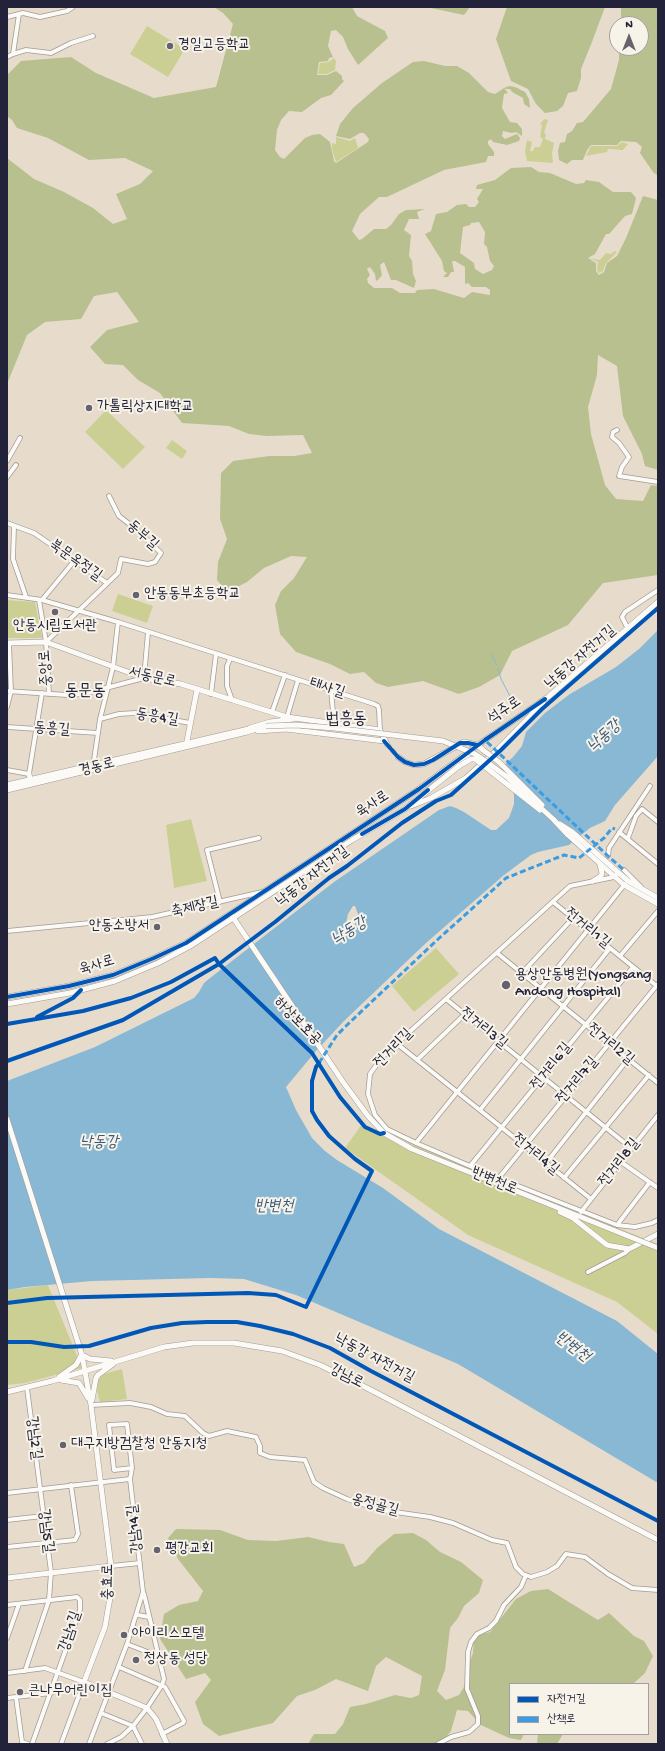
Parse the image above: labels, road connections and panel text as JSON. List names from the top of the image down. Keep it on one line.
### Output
{"streets":{"street":["동부길","북문옥정길","중앙로","서동문로","태사길","석주로","동흥4길","동흥길","경동로","육사로","축제장길","전거리1길","전거리3길","전거리2길","전거리길","전거리6길","전거리7길","전거리4길","전거리8길","반변천로","강남로","강남2길","옹정골길","강남14길","강남5길","충효로","강남1길"],"cycle path":["낙동강 자전거길","하상보호공"]},"crossings":[["동부길","북문옥정길"],["북문옥정길","태사길"],["중앙로","서동문로"],["중앙로","태사길"],["서동문로","태사길"],["석주로","육사로"],["육사로","축제장길"],["육사로","반변천로"],["전거리1길","전거리길"],["전거리1길","전거리6길"],["전거리1길","전거리7길"],["전거리3길","전거리2길"],["전거리3길","전거리길"],["전거리3길","전거리6길"],["전거리3길","전거리7길"],["전거리3길","전거리8길"],["전거리2길","전거리길"],["전거리2길","전거리6길"],["전거리2길","전거리7길"],["전거리길","전거리6길"],["전거리길","전거리7길"],["전거리길","전거리4길"],["전거리길","전거리8길"],["전거리길","반변천로"],["전거리6길","전거리4길"],["전거리7길","전거리4길"],["전거리7길","반변천로"],["전거리4길","전거리8길"],["강남로","강남2길"],["강남로","충효로"],["강남2길","강남5길"],["옹정골길","충효로"],["강남5길","충효로"],["강남5길","강남1길"],["충효로","강남1길"]],"districts":["동문동","법흥동"],"water":["낙동강","반변천"],"places":["경일고등학교","가톨릭상지대학교","안동동부초등학교","안동시립도서관","안동소방서","용상안동병원(Yongsang Andong Hospital)","대구지방검찰청 안동지청","평강교회","아이리스모텔","정상동 성당","큰나무어린이집"],"legend":["자전거길","산책로"],"north":"top"}
